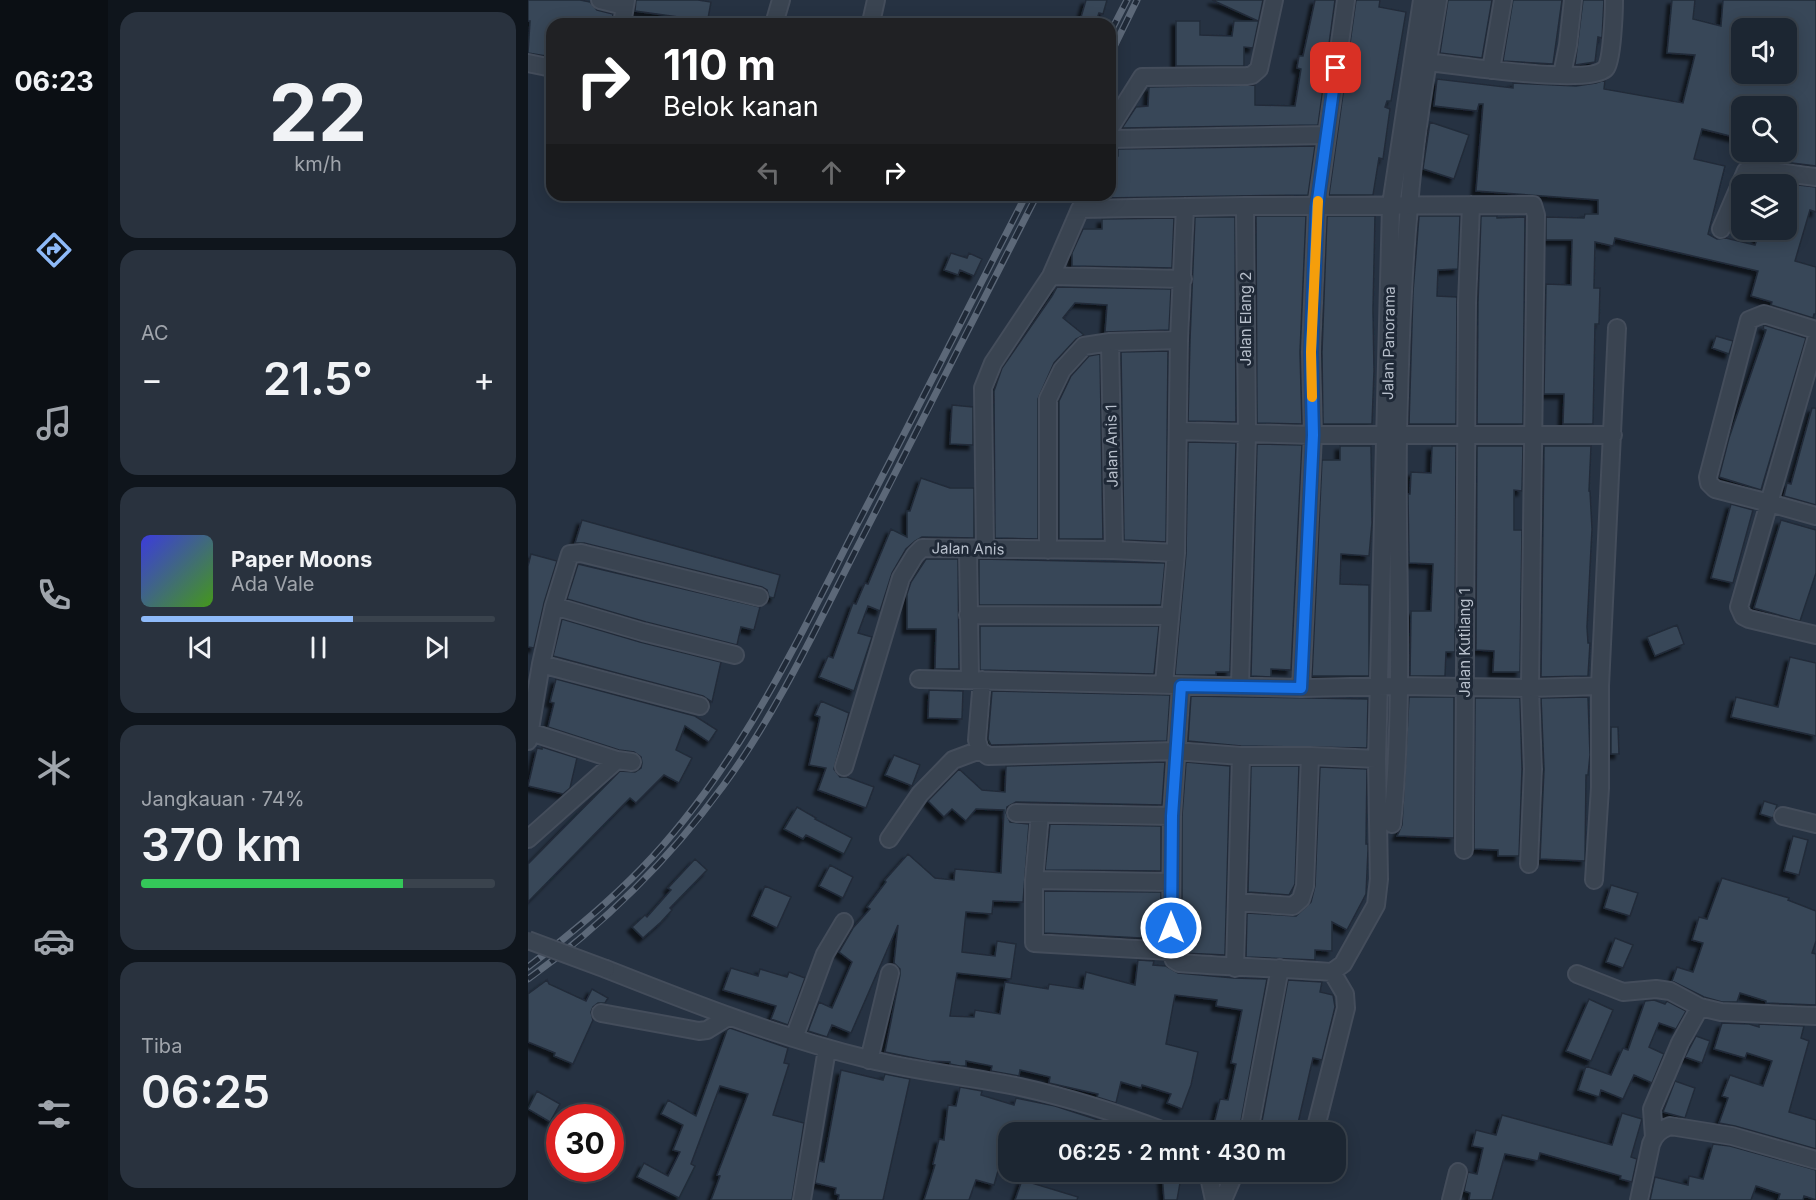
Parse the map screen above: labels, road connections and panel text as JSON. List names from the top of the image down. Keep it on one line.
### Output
{"streets":{"street":["Jalan Elang 2","Jalan Panorama","Jalan Anis 1","Jalan Anis","Jalan Kutilang 1"]},"crossings":[["Jalan Anis 1","Jalan Anis"]],"page":{"tabs":"06:23","tile":[["22","km/h"],"AC",["Jangkauan · 74%","370 km"],["Tiba","06:25"]],"turn":["110 m","Belok kanan"],"heat":["−","21.5°","+"],"song":["Paper Moons","Ada Vale"],"limit":"30","trip":"06:25 · 2 mnt · 430 m"}}
